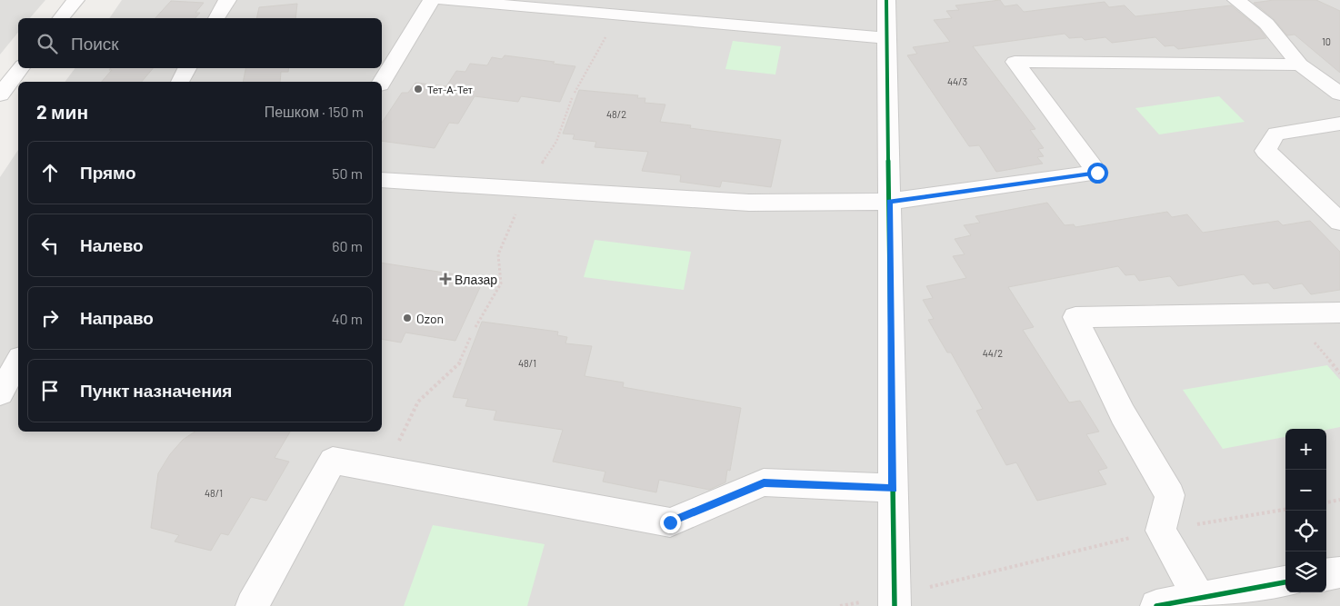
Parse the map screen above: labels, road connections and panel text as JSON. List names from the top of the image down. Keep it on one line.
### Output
{"places":{"other":["Тет-А-Тет","Ozon"],"health":["Влазар"]},"house_numbers":["10","44/3","48/2","44/2","48/1","48/1"],"page":{"search":"Поиск","heading":["2 мин","Пешком · 150 m"],"list":[["Прямо","50 m"],["Налево","60 m"],["Направо","40 m"],"Пункт назначения"],"map_buttons":["+","−"]}}
